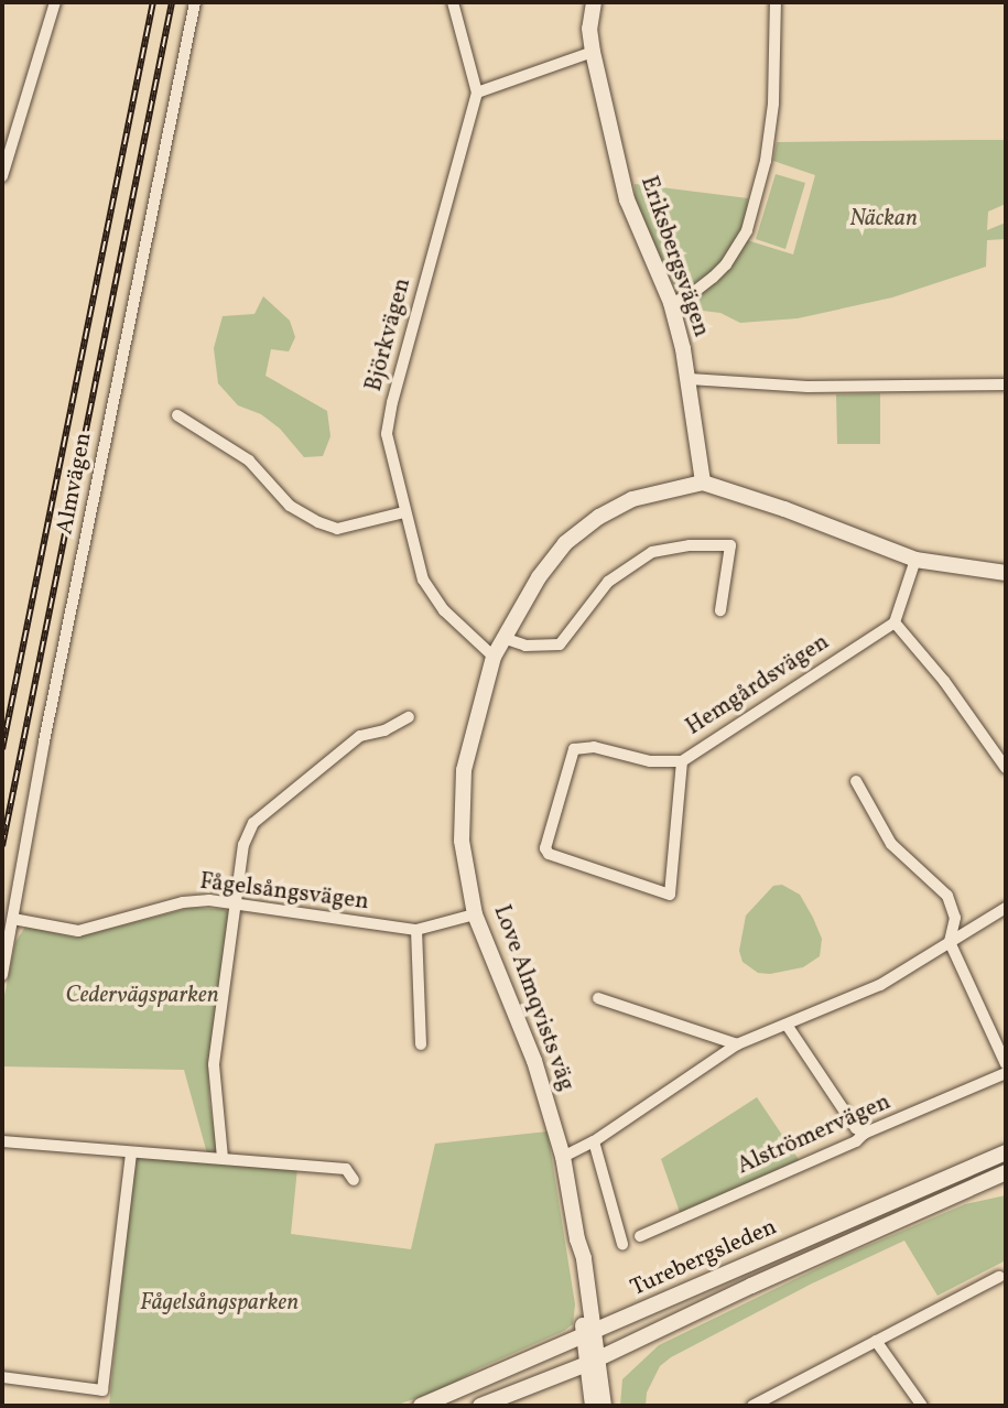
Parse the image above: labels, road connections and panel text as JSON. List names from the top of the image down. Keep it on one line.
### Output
{"streets":{"street":["Eriksbergsvägen","Björkvägen","Almvägen","Hemgårdsvägen","Fågelsångsvägen","Love Almqvists väg","Alströmervägen","Turebergsleden"]},"crossings":[["Eriksbergsvägen","Love Almqvists väg"],["Björkvägen","Love Almqvists väg"],["Almvägen","Fågelsångsvägen"],["Fågelsångsvägen","Love Almqvists väg"],["Love Almqvists väg","Turebergsleden"]],"parks":["Näckan","Cedervägsparken","Fågelsångsparken"]}
